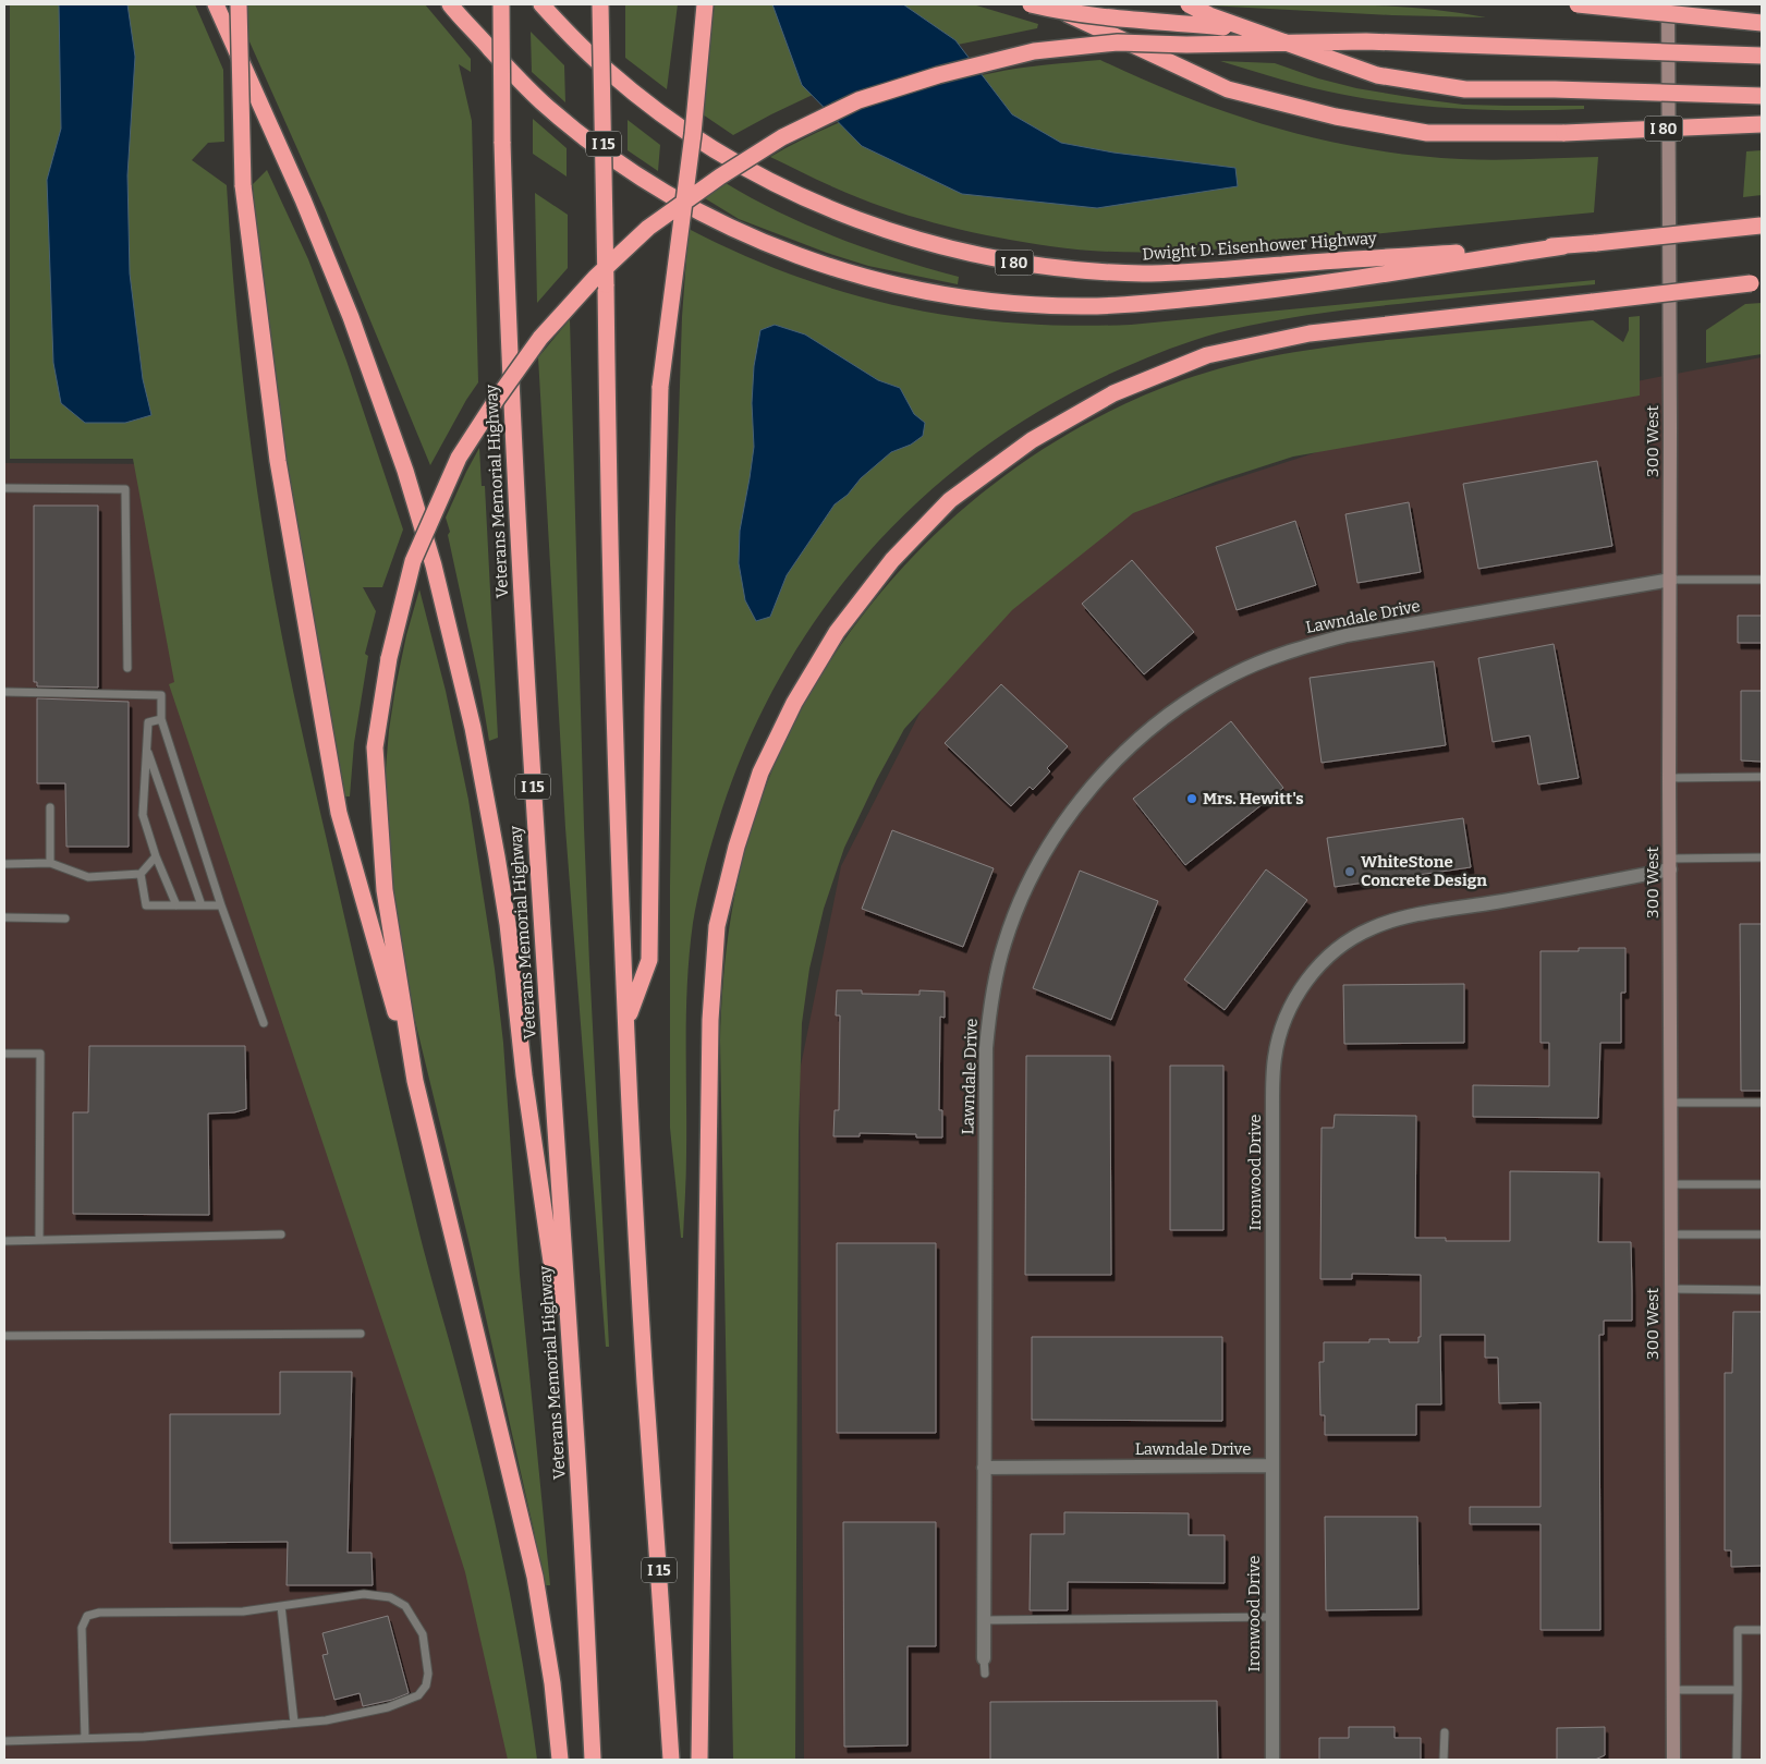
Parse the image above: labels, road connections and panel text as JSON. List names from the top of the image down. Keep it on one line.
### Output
{"streets":{"highway":["I 80","I 15","Dwight D. Eisenhower Highway","Veterans Memorial Highway"],"main road":["300 West"],"street":["Lawndale Drive","Ironwood Drive"]},"crossings":[["300 West","Lawndale Drive"],["300 West","Ironwood Drive"],["Lawndale Drive","Ironwood Drive"]],"places":["Mrs. Hewitt's","WhiteStone Concrete Design"]}
